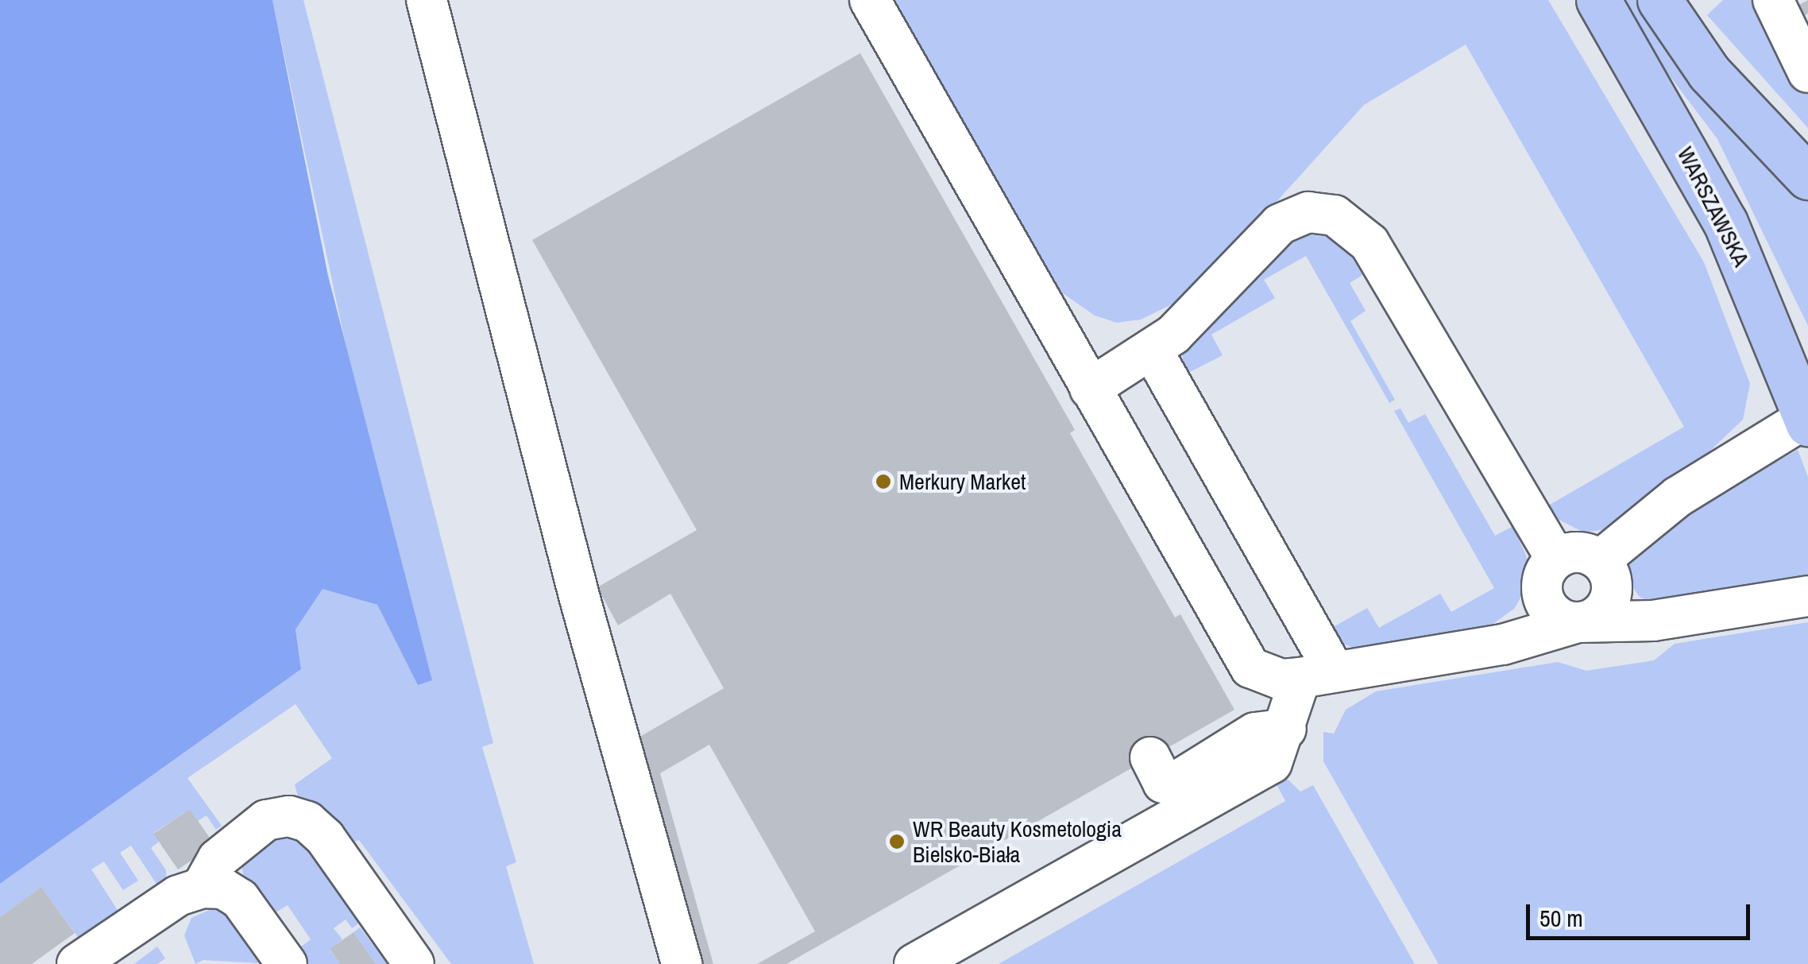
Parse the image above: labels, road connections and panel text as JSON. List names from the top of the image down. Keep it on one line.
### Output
{"streets":{"main road":["WARSZAWSKA"]},"places":["Merkury Market","WR Beauty Kosmetologia Bielsko-Biała"],"scale_bar":"50 m"}
